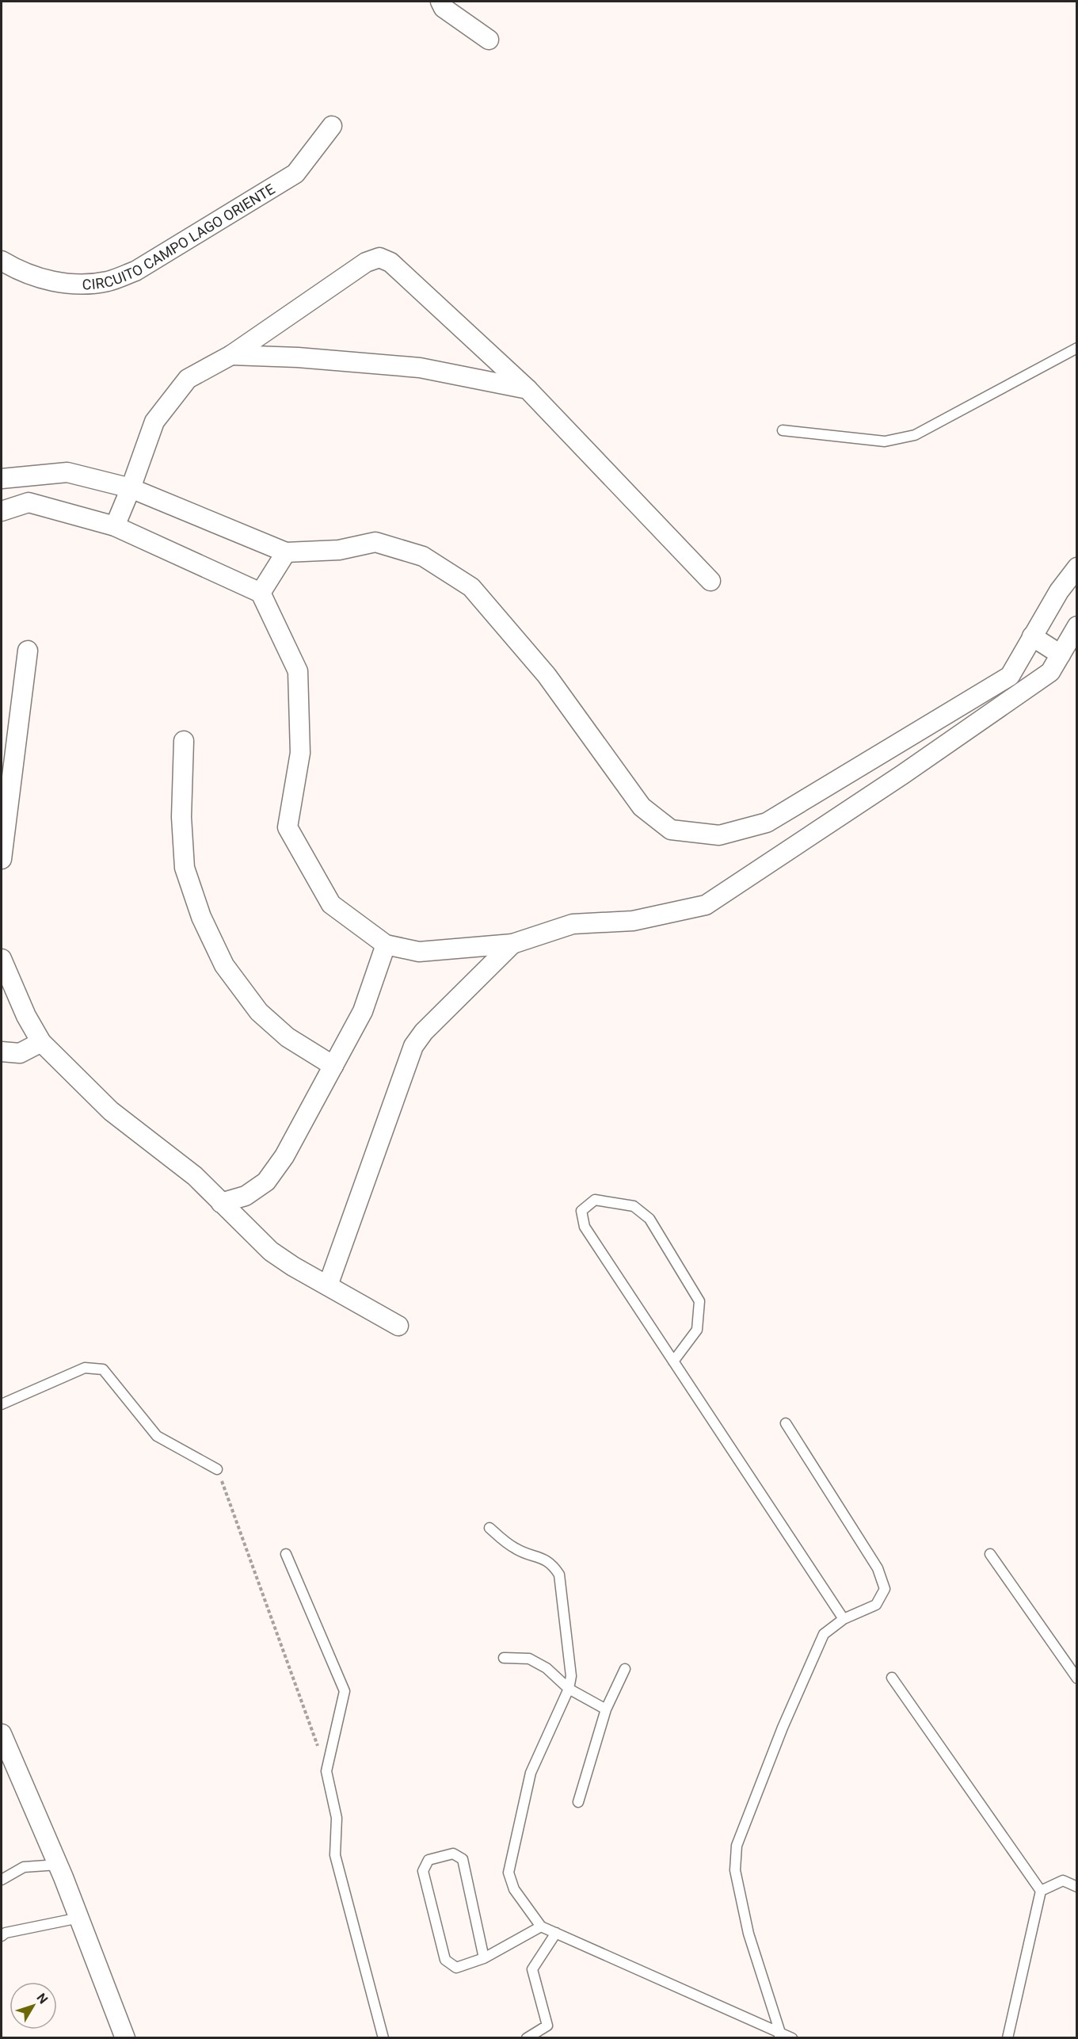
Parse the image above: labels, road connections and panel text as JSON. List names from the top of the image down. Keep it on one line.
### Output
{"streets":{"street":["CIRCUITO CAMPO LAGO ORIENTE"]},"north":"top right"}
